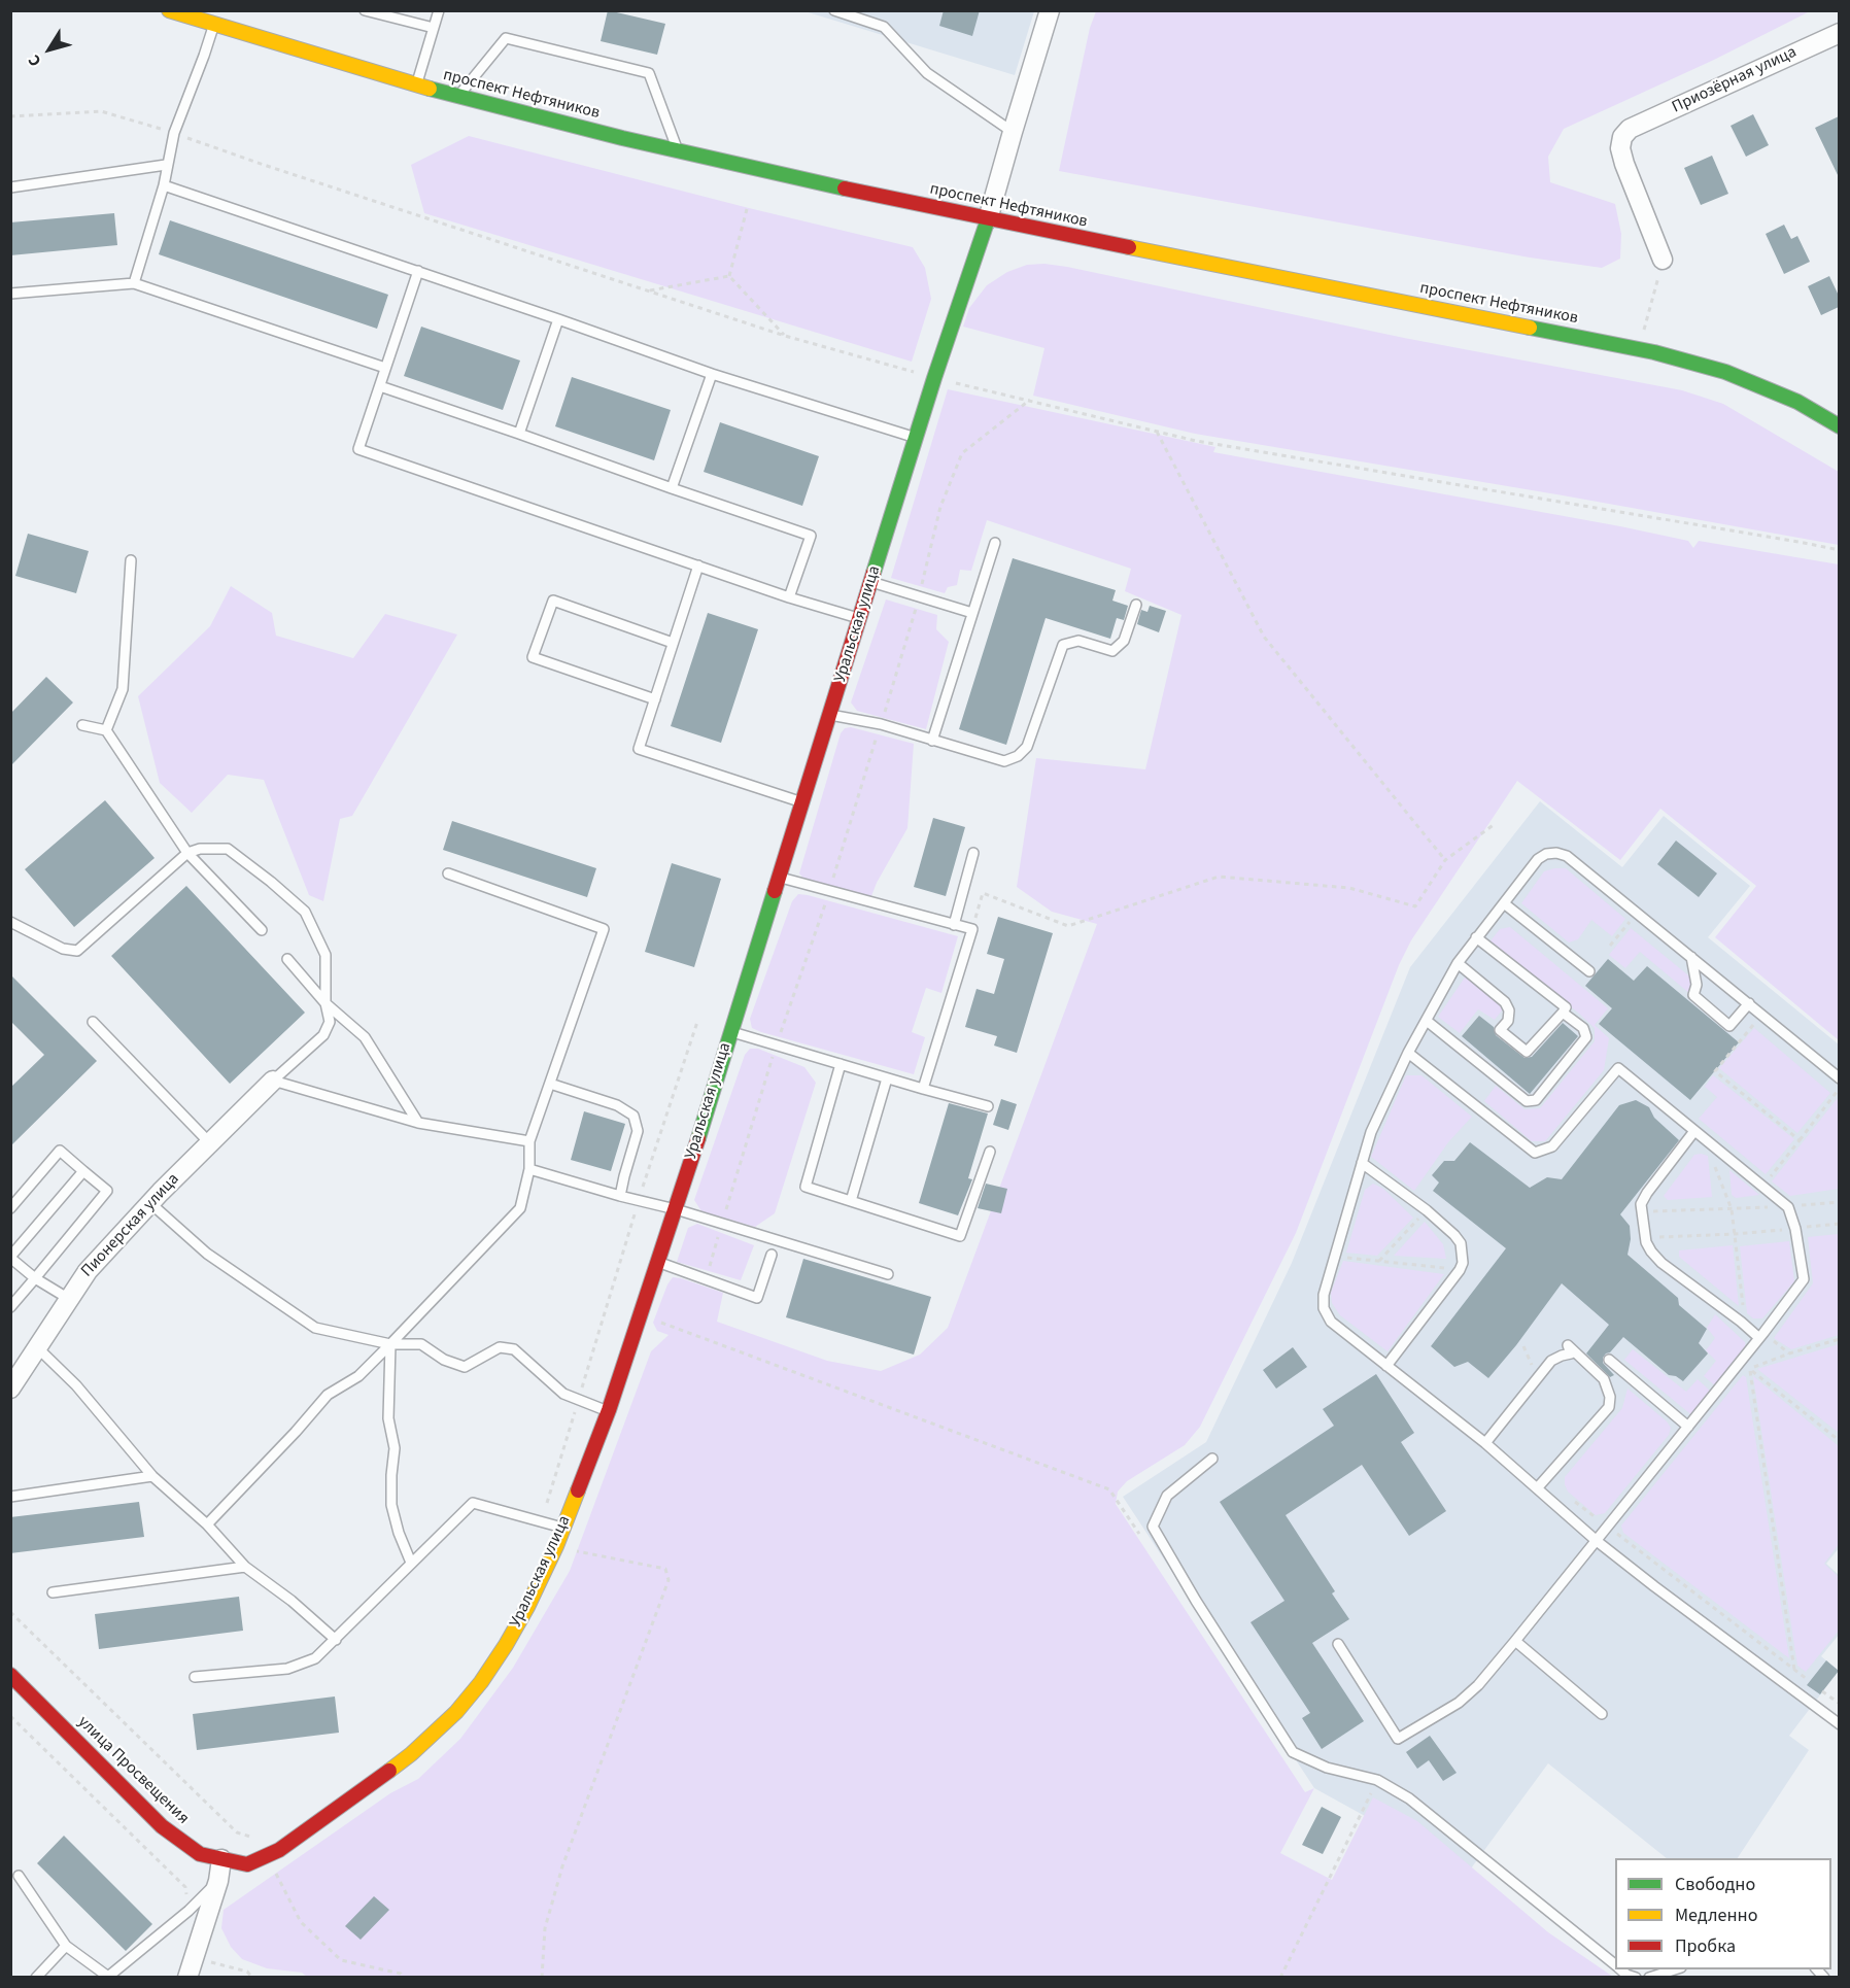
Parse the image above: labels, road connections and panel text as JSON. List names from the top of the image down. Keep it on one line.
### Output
{"streets":{"street":["Приозёрная улица","проспект Нефтяников","Уральская улица","Пионерская улица","улица Просвещения"]},"crossings":[["проспект Нефтяников","Уральская улица"],["Уральская улица","улица Просвещения"]],"legend":["Свободно","Медленно","Пробка"],"north":"bottom left"}
